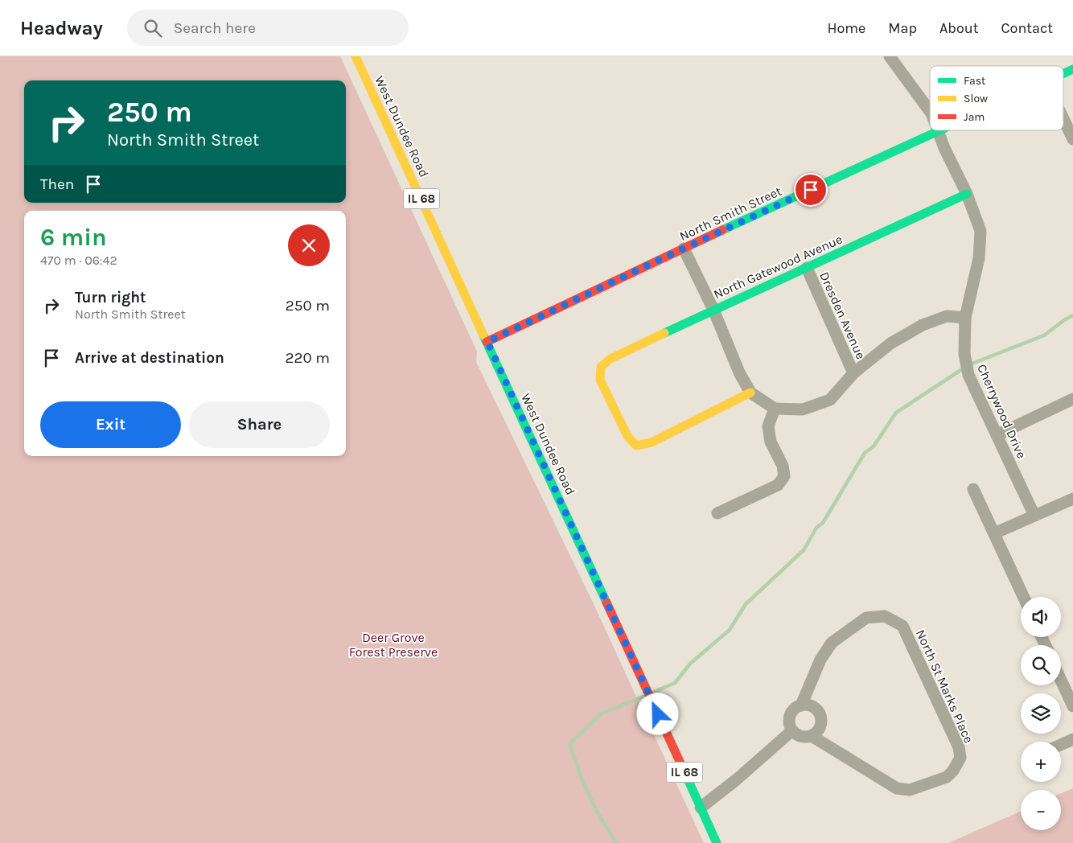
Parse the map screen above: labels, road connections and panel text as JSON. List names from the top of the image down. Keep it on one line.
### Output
{"streets":{"street":["West Dundee Road","IL 68","North Smith Street","North Gatewood Avenue","Dresden Avenue","Cherrywood Drive","North St Marks Place"]},"crossings":[["West Dundee Road","North Smith Street"],["North Smith Street","Cherrywood Drive"],["North Gatewood Avenue","Dresden Avenue"],["North Gatewood Avenue","Cherrywood Drive"]],"parks":["Deer Grove Forest Preserve"],"legend":["Fast","Slow","Jam"],"page":{"header":"Headway","search":"Search here","nav":["Home","Map","About","Contact"],"turn":["250 m","North Smith Street"],"then":"Then","heading":["6 min","470 m · 06:42"],"list":[{"name":"Turn right","note":"North Smith Street","value":"250 m"},{"name":"Arrive at destination","value":"220 m"}],"buttons":["Exit","Share"],"map_buttons":["+","−"]}}
